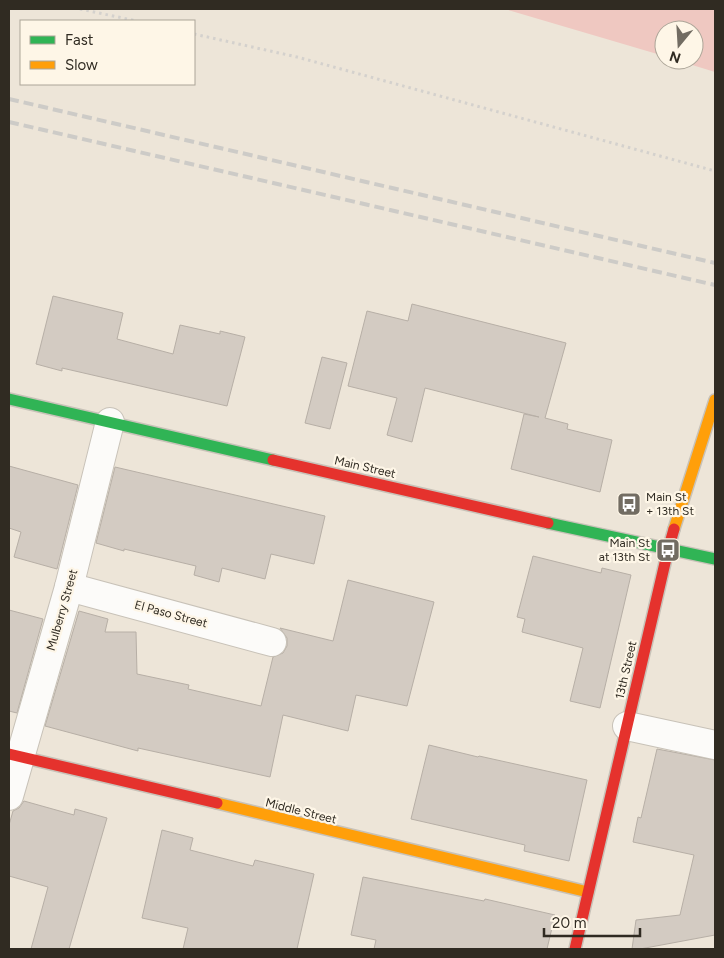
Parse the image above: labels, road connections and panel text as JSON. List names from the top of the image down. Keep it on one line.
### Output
{"streets":{"street":["Main Street","Mulberry Street","El Paso Street","13th Street","Middle Street"]},"crossings":[["Main Street","Mulberry Street"],["Main Street","13th Street"],["Mulberry Street","El Paso Street"],["Mulberry Street","Middle Street"],["13th Street","Middle Street"]],"places":{"bus stop":["Main St + 13th St","Main St at 13th St"]},"legend":["Fast","Slow"],"scale_bar":"20 m","north":"bottom"}
